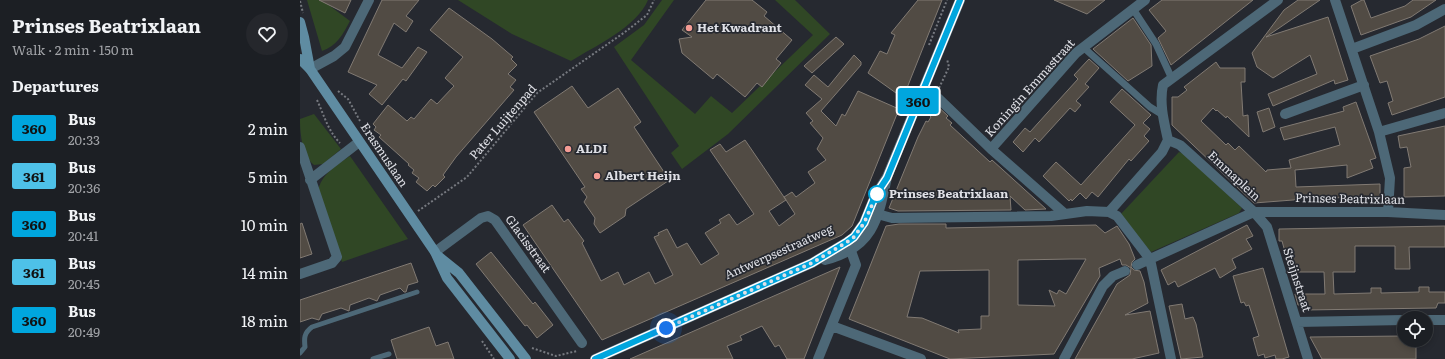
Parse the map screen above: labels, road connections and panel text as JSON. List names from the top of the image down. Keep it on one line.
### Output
{"streets":{"main road":["Erasmuslaan"],"street":["Koningin Emmastraat","Emmaplein","Prinses Beatrixlaan","Glacisstraat","Antwerpsestraatweg","Steijnstraat"],"path":["Pater Luijtenpad"]},"crossings":[["Erasmuslaan","Glacisstraat"],["Emmaplein","Prinses Beatrixlaan"],["Emmaplein","Steijnstraat"],["Prinses Beatrixlaan","Steijnstraat"]],"places":["Het Kwadrant","ALDI","Albert Heijn","Prinses Beatrixlaan"],"lines":["bus line 360"],"page":{"heading":[["Prinses Beatrixlaan","Walk · 2 min · 150 m"],"Departures"],"on_map":"360","list":[{"mark":"360","name":"Bus","note":"20:33","value":"2 min"},{"mark":"361","name":"Bus","note":"20:36","value":"5 min"},{"mark":"360","name":"Bus","note":"20:41","value":"10 min"},{"mark":"361","name":"Bus","note":"20:45","value":"14 min"},{"mark":"360","name":"Bus","note":"20:49","value":"18 min"}]}}
